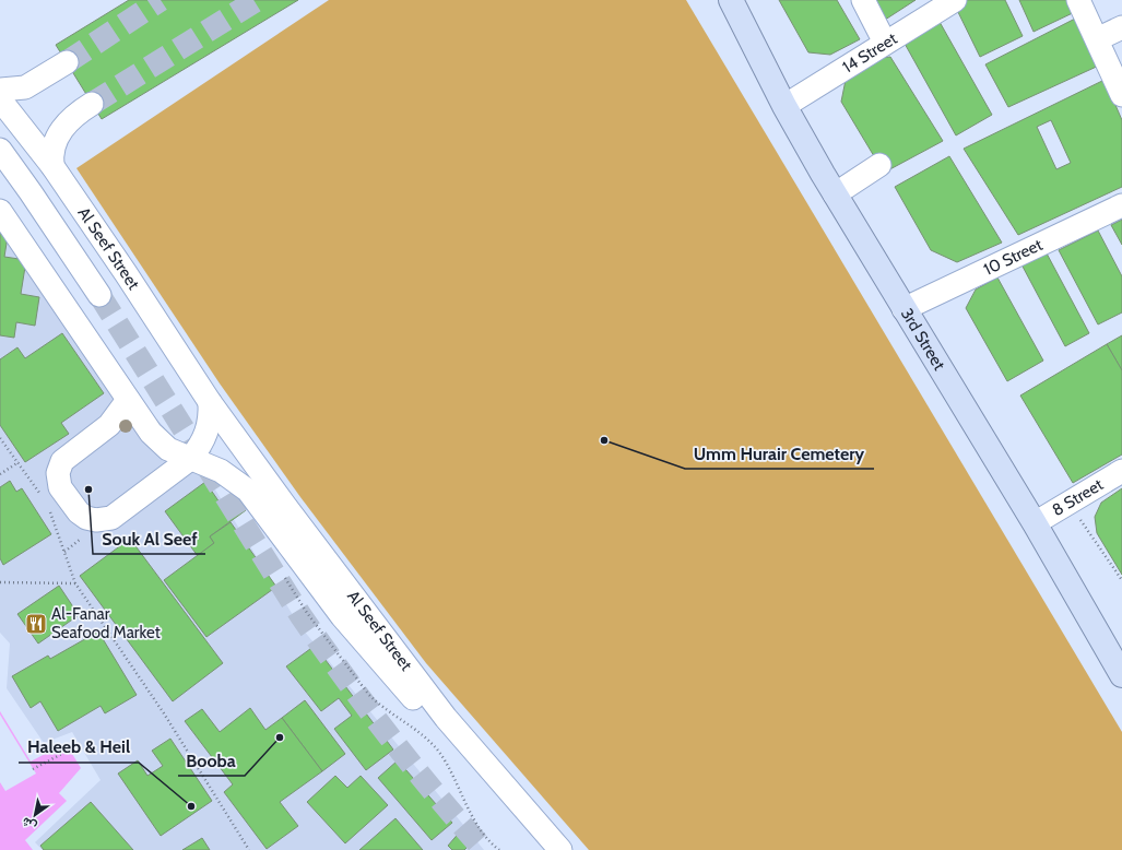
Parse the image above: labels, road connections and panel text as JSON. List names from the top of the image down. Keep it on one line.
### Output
{"streets":{"main road":["3rd Street"],"street":["14 Street","Al Seef Street","10 Street","8 Street"]},"crossings":[["14 Street","3rd Street"],["10 Street","3rd Street"],["3rd Street","8 Street"]],"places":{"other":["Umm Hurair Cemetery","Souk Al Seef","Booba","Haleeb & Heil"],"restaurant":["Al-Fanar Seafood Market"]},"north":"bottom left"}
